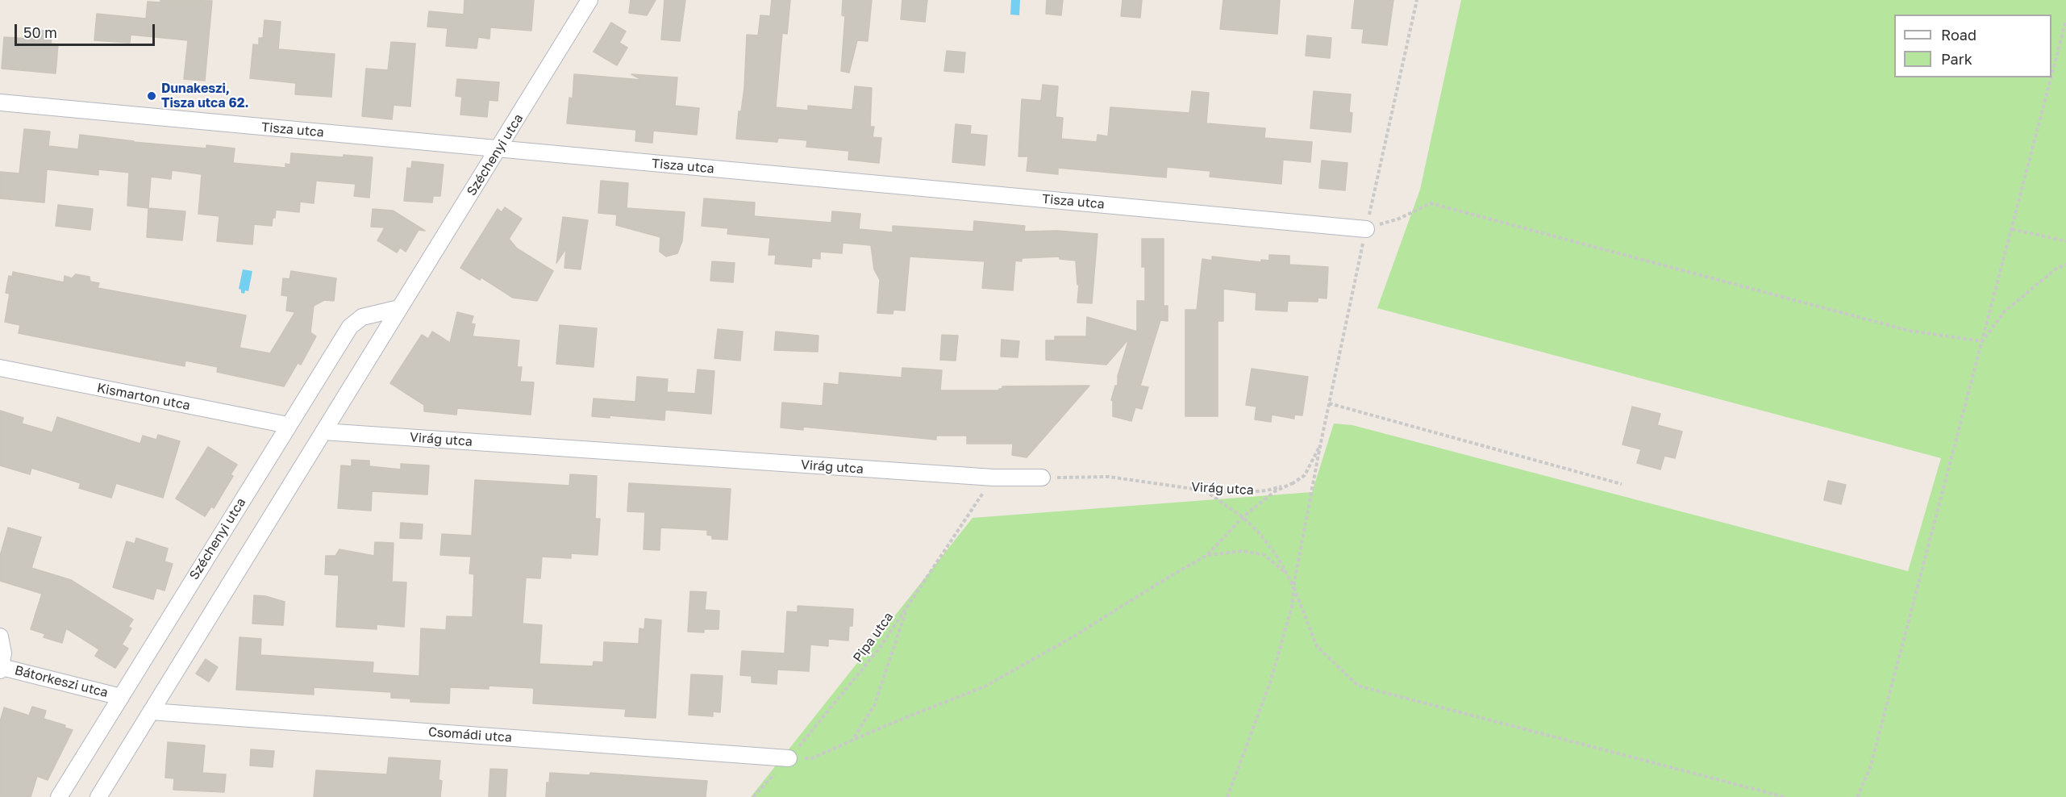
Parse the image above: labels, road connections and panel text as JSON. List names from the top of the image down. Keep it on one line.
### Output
{"streets":{"street":["Tisza utca","Széchenyi utca","Kismarton utca","Virág utca","Bátorkeszi utca","Csomádi utca"],"path":["Pipa utca"]},"crossings":[["Tisza utca","Széchenyi utca"],["Széchenyi utca","Kismarton utca"],["Széchenyi utca","Virág utca"],["Széchenyi utca","Bátorkeszi utca"],["Széchenyi utca","Csomádi utca"],["Virág utca","Pipa utca"],["Pipa utca","Csomádi utca"]],"places":["Dunakeszi, Tisza utca 62."],"legend":["Road","Park"],"scale_bar":"50 m"}
